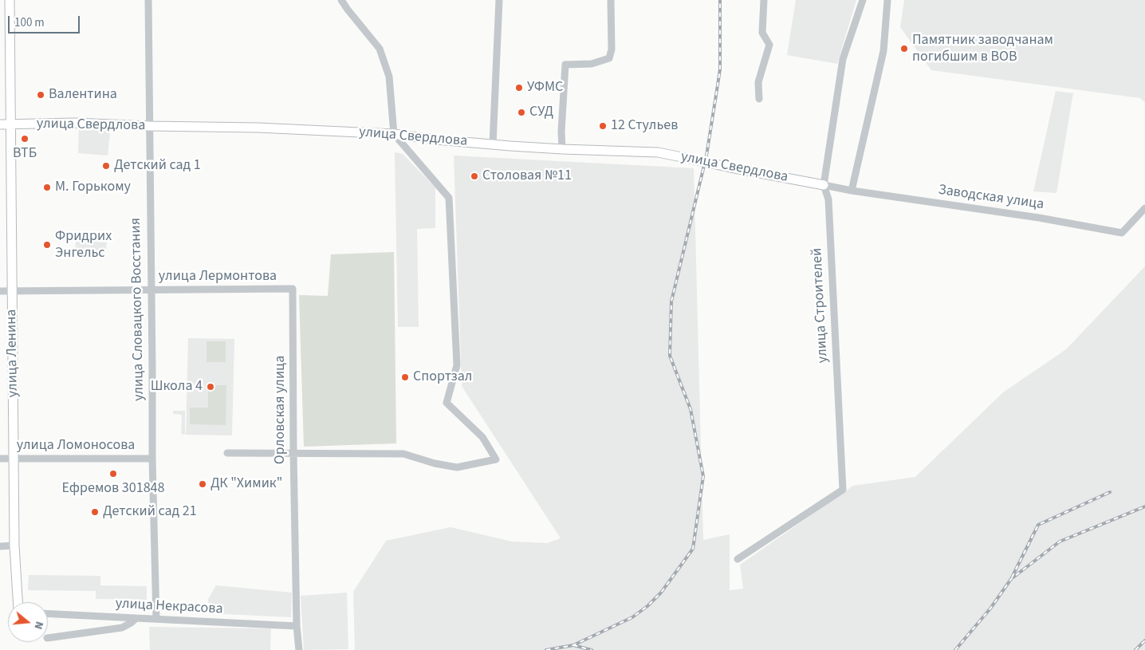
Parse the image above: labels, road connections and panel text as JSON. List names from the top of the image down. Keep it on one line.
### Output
{"streets":{"main road":["улица Свердлова","улица Ленина"],"street":["Заводская улица","улица Лермонтова","улица Строителей","улица Словацкого Восстания","Орловская улица","улица Ломоносова","улица Некрасова"]},"crossings":[["улица Свердлова","Заводская улица"],["улица Свердлова","улица Строителей"],["улица Свердлова","улица Словацкого Восстания"],["улица Свердлова","улица Ленина"],["Заводская улица","улица Строителей"],["улица Лермонтова","улица Словацкого Восстания"],["улица Лермонтова","улица Ленина"],["улица Лермонтова","Орловская улица"],["улица Словацкого Восстания","улица Ломоносова"],["улица Словацкого Восстания","улица Некрасова"],["улица Ленина","улица Ломоносова"],["Орловская улица","улица Некрасова"]],"places":["Памятник заводчанам погибшим в ВОВ","УФМС","Валентина","СУД","12 Стульев","ВТБ","Детский сад 1","Столовая №11","М. Горькому","Фридрих Энгельс","Спортзал","Школа 4","Ефремов 301848","ДК \"Химик\"","Детский сад 21"],"scale_bar":"100 m","north":"right"}
